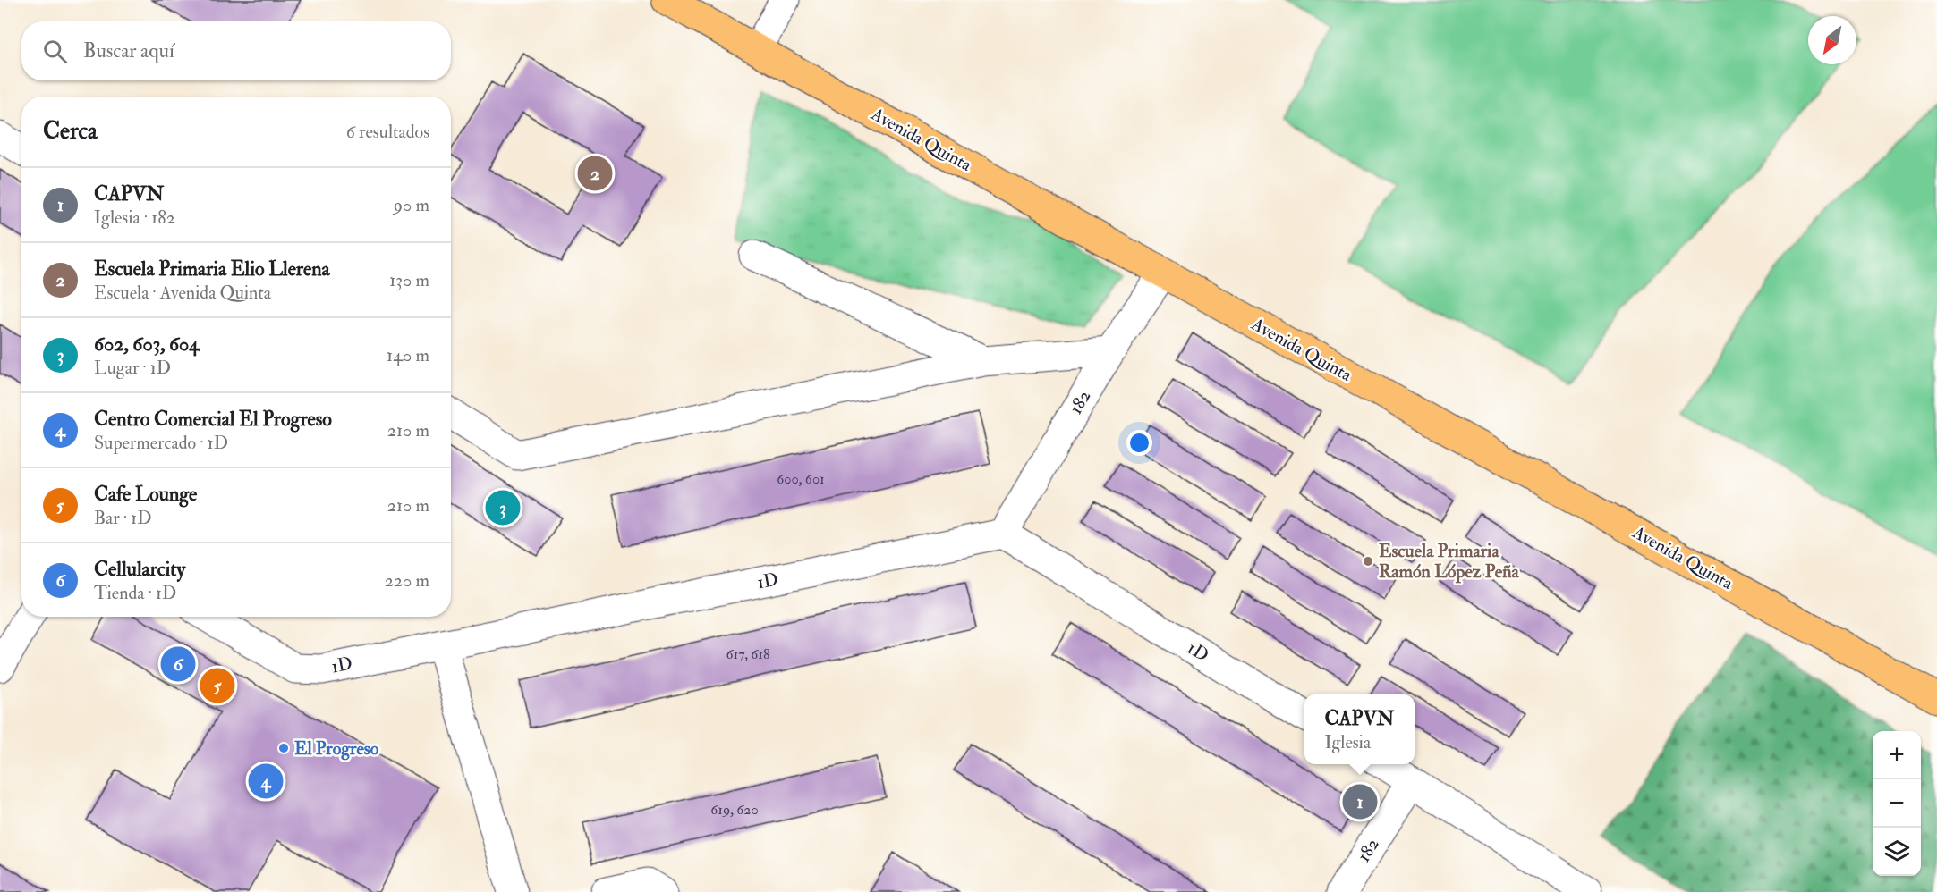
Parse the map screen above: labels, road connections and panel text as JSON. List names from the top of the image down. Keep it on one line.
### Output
{"streets":{"main road":["Avenida Quinta"],"street":["182","1D"]},"crossings":[["Avenida Quinta","182"],["182","1D"]],"places":["Escuela Primaria Ramón López Peña","El Progreso"],"house_numbers":["600, 601","617, 618","619, 620"],"north":"bottom left","page":{"search":"Buscar aquí","heading":["Cerca","6 resultados"],"pins":["2","3","6","5","4","1"],"list":[{"mark":"1","name":"CAPVN","note":"Iglesia · 182","value":"90 m"},{"mark":"2","name":"Escuela Primaria Elio Llerena","note":"Escuela · Avenida Quinta","value":"130 m"},{"mark":"3","name":"602, 603, 604","note":"Lugar · 1D","value":"140 m"},{"mark":"4","name":"Centro Comercial El Progreso","note":"Supermercado · 1D","value":"210 m"},{"mark":"5","name":"Cafe Lounge","note":"Bar · 1D","value":"210 m"},{"mark":"6","name":"Cellularcity","note":"Tienda · 1D","value":"220 m"}],"popup":["CAPVN","Iglesia"],"map_buttons":["+","−"]}}
